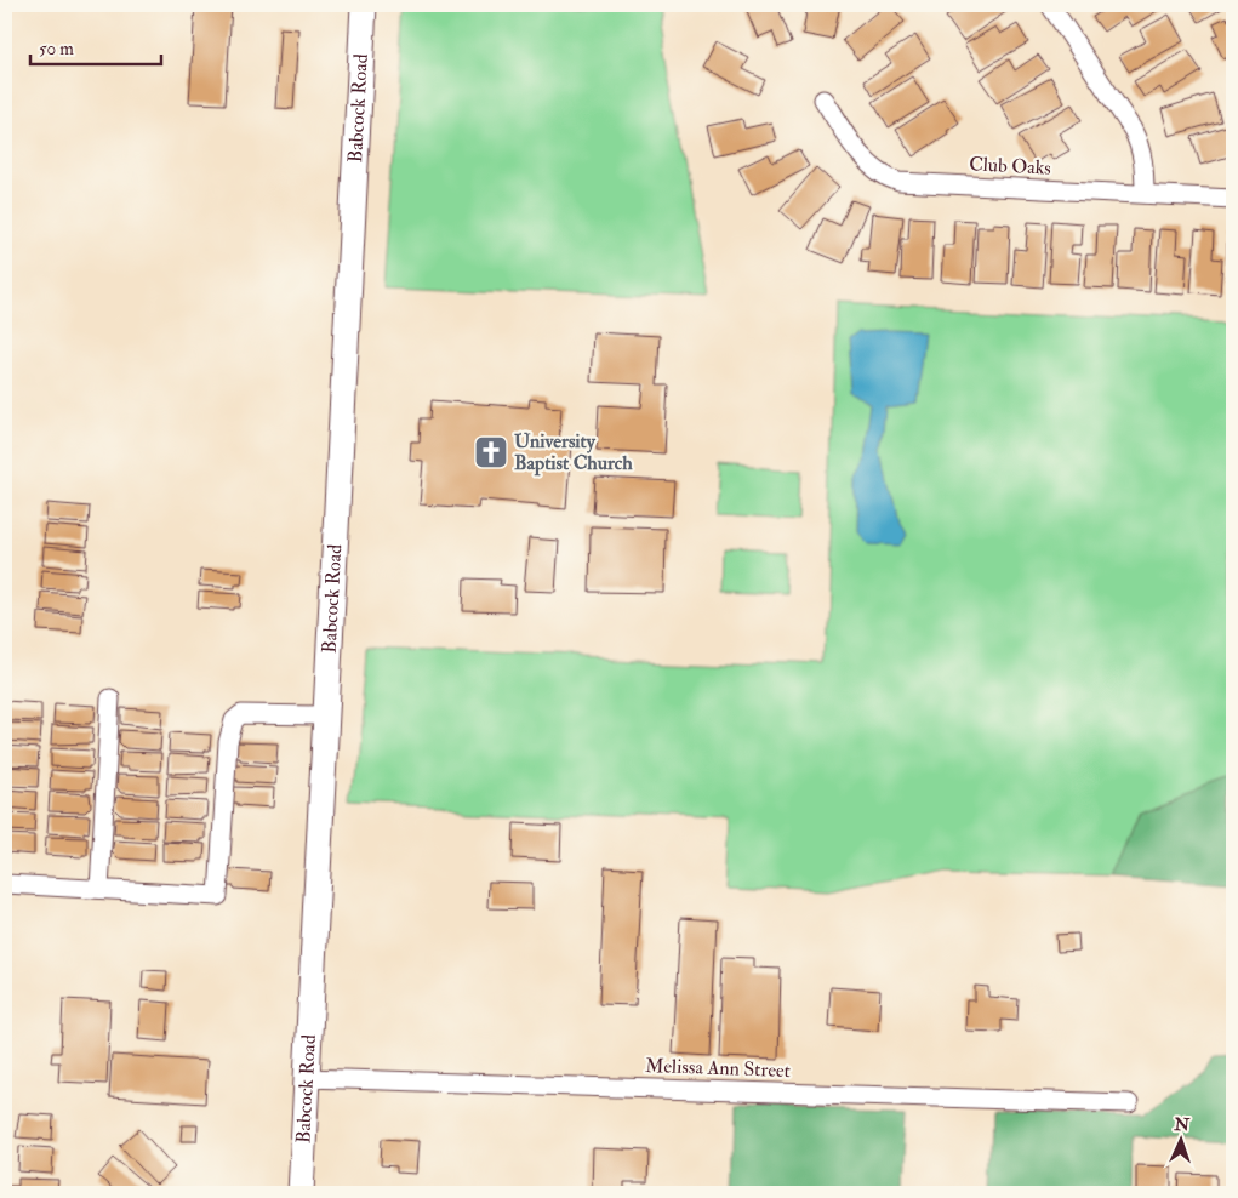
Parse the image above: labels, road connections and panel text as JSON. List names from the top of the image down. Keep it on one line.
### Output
{"streets":{"main road":["Babcock Road"],"street":["Club Oaks","Melissa Ann Street"]},"crossings":[["Babcock Road","Melissa Ann Street"]],"places":{"church":["University Baptist Church"]},"scale_bar":"50 m","north":"top"}
